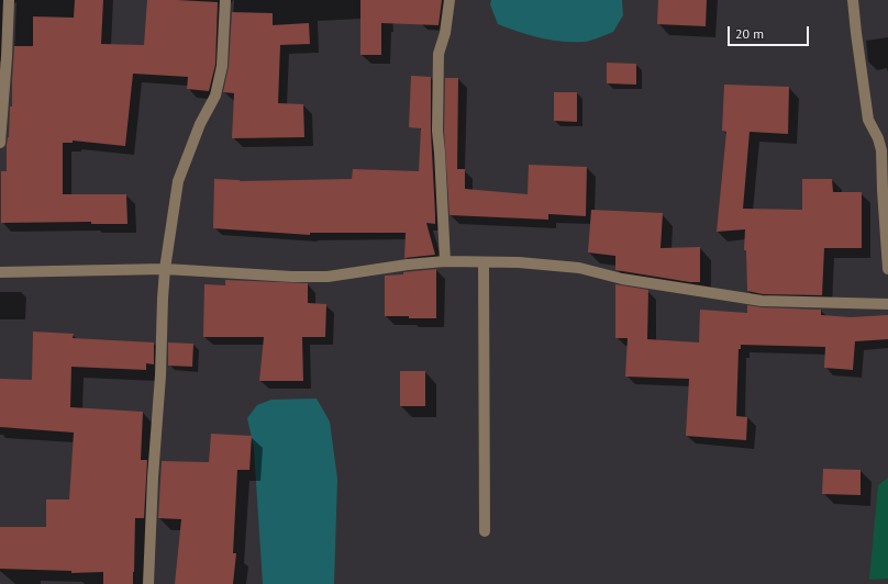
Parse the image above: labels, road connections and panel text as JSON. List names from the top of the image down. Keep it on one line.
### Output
{"scale_bar":"20 m"}
